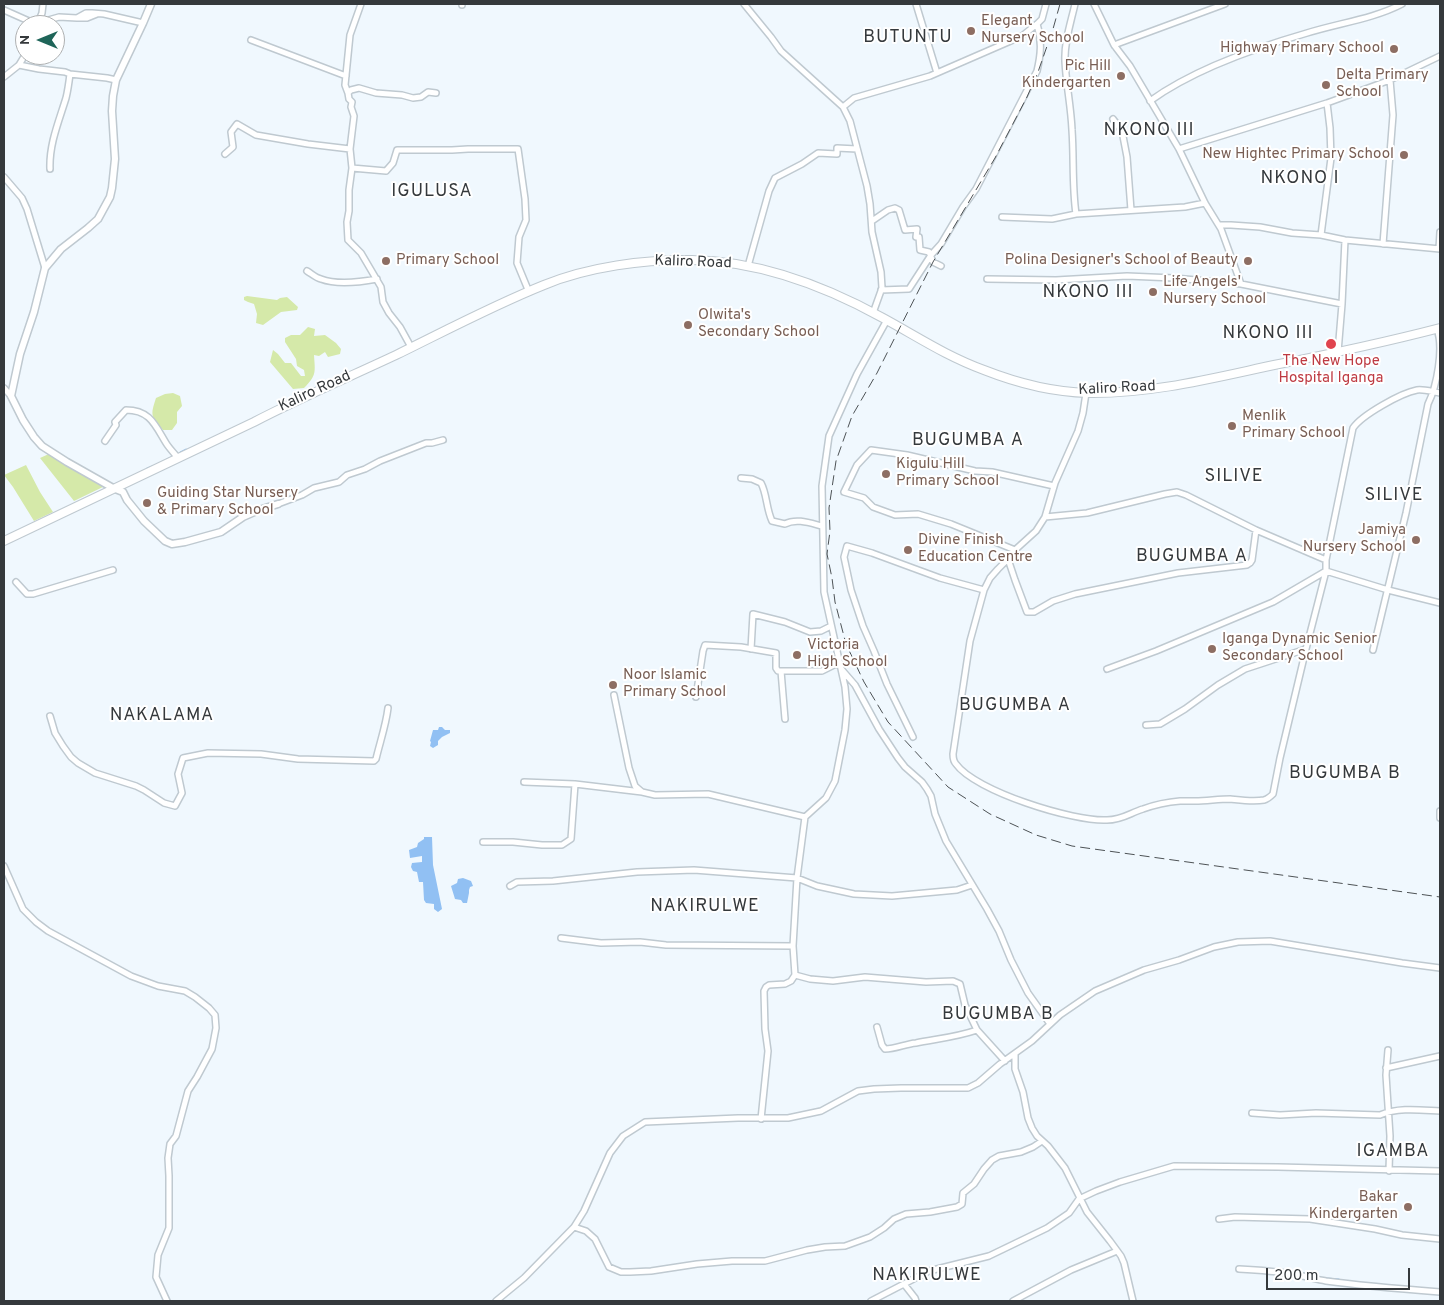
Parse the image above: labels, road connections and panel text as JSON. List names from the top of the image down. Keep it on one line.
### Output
{"streets":{"main road":["Kaliro Road"]},"districts":["BUTUNTU","NKONO III","NKONO I","IGULUSA","NKONO III","NKONO III","BUGUMBA A","SILIVE","SILIVE","BUGUMBA A","BUGUMBA A","NAKALAMA","BUGUMBA B","NAKIRULWE","BUGUMBA B","IGAMBA","NAKIRULWE"],"places":["Elegant Nursery School","Highway Primary School","Pic Hill Kindergarten","Delta Primary School","New Hightec Primary School","Primary School","Polina Designer's School of Beauty","Life Angels' Nursery School","Olwita's Secondary School","The New Hope Hospital Iganga","Menlik Primary School","Kigulu Hill Primary School","Guiding Star Nursery & Primary School","Jamiya Nursery School","Divine Finish Education Centre","Iganga Dynamic Senior Secondary School","Victoria High School","Noor Islamic Primary School","Bakar Kindergarten"],"scale_bar":"200 m","north":"left"}
